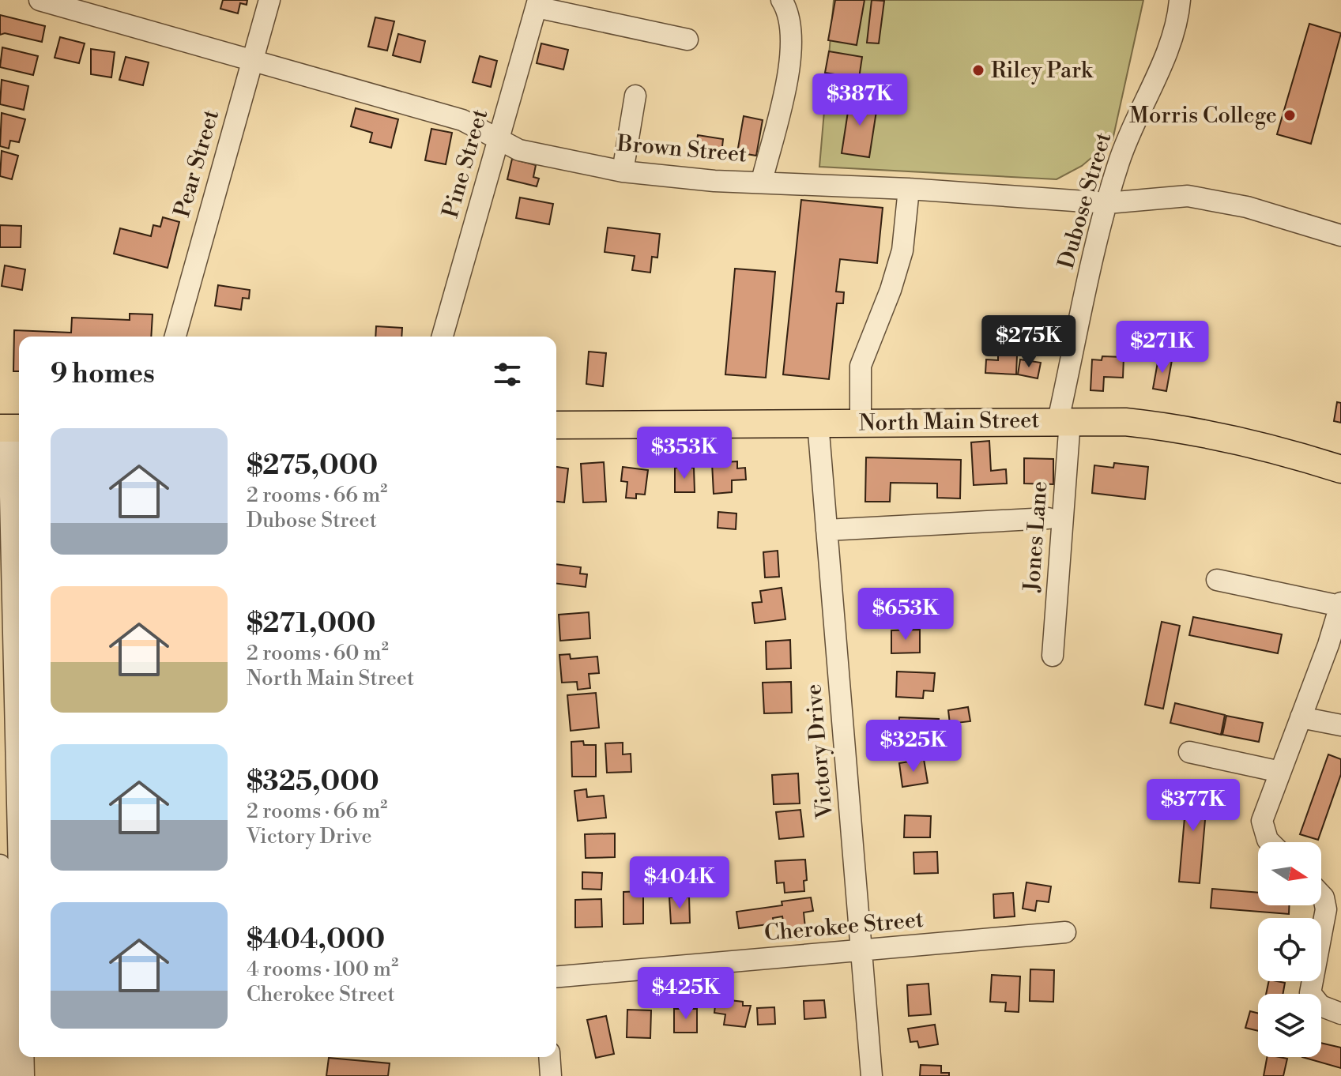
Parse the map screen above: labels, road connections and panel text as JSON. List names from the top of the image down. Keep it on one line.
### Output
{"streets":{"main road":["North Main Street"],"street":["Brown Street","Pear Street","Pine Street","Dubose Street","Jones Lane","Victory Drive","Cherokee Street"]},"crossings":[["Brown Street","Pear Street"],["Brown Street","Pine Street"],["Brown Street","Dubose Street"],["Dubose Street","North Main Street"],["Dubose Street","Jones Lane"],["North Main Street","Jones Lane"],["North Main Street","Victory Drive"],["Victory Drive","Cherokee Street"]],"places":["Riley Park","Morris College"],"north":"right","page":{"price":["$387K","$275K","$271K","$353K","$653K","$325K","$377K","$404K","$425K"],"heading":"9 homes","list":[{"name":"$275,000","note":"2 rooms · 66 m² · Dubose Street"},{"name":"$271,000","note":"2 rooms · 60 m² · North Main Street"},{"name":"$325,000","note":"2 rooms · 66 m² · Victory Drive"},{"name":"$404,000","note":"4 rooms · 100 m² · Cherokee Street"}]}}
